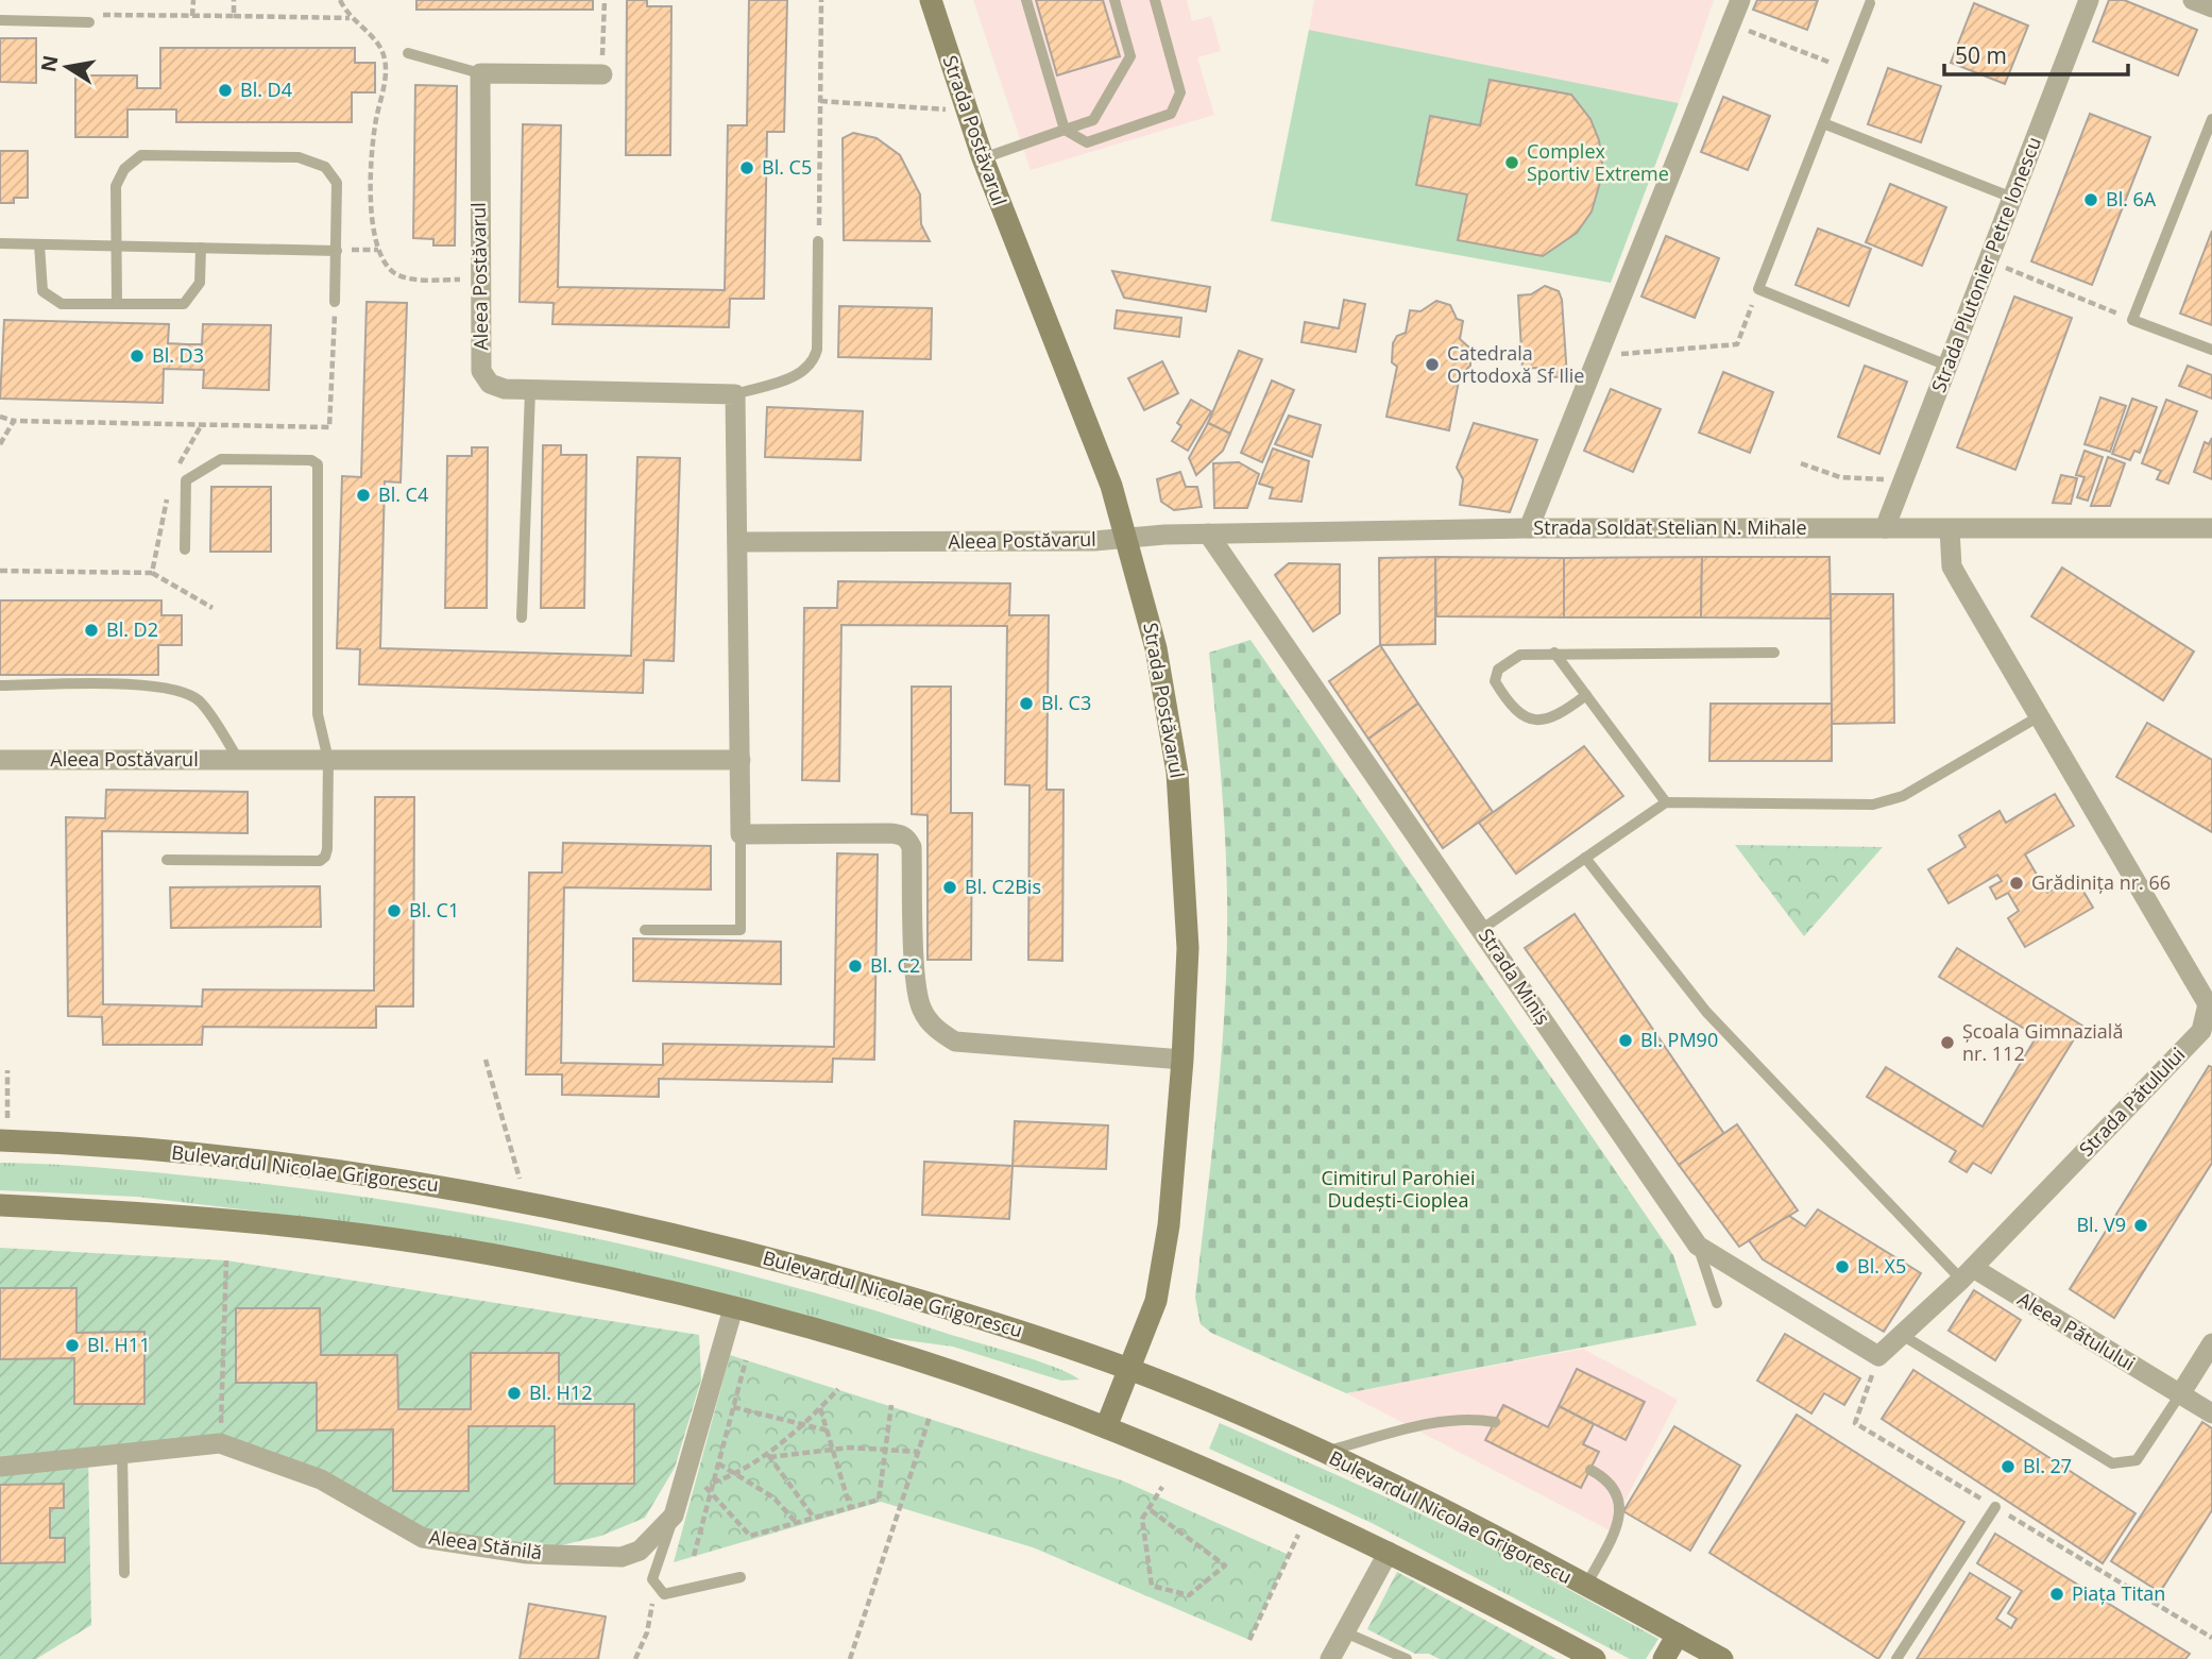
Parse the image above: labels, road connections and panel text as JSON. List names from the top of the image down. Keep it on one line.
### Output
{"streets":{"main road":["Strada Postăvarul","Bulevardul Nicolae Grigorescu"],"street":["Strada Plutonier Petre Ionescu","Aleea Postăvarul","Strada Soldat Stelian N. Mihale","Strada Miniș","Strada Pătulului","Aleea Pătulului","Aleea Stănilă"]},"crossings":[["Strada Postăvarul","Aleea Postăvarul"],["Strada Postăvarul","Strada Soldat Stelian N. Mihale"],["Strada Postăvarul","Bulevardul Nicolae Grigorescu"],["Strada Plutonier Petre Ionescu","Strada Soldat Stelian N. Mihale"],["Aleea Postăvarul","Strada Soldat Stelian N. Mihale"],["Strada Soldat Stelian N. Mihale","Strada Miniș"],["Strada Soldat Stelian N. Mihale","Strada Pătulului"],["Strada Miniș","Strada Pătulului"],["Strada Pătulului","Aleea Pătulului"]],"parks":["Cimitirul Parohiei Dudești-Cioplea"],"places":["Bl. D4","Complex Sportiv Extreme","Bl. C5","Bl. 6A","Bl. D3","Catedrala Ortodoxă Sf Ilie","Bl. C4","Bl. D2","Bl. C3","Grădinița nr. 66","Bl. C2Bis","Bl. C1","Bl. C2","Bl. PM90","Școala Gimnazială nr. 112","Bl. V9","Bl. X5","Bl. H11","Bl. H12","Bl. 27","Piața Titan"],"scale_bar":"50 m","north":"left"}
